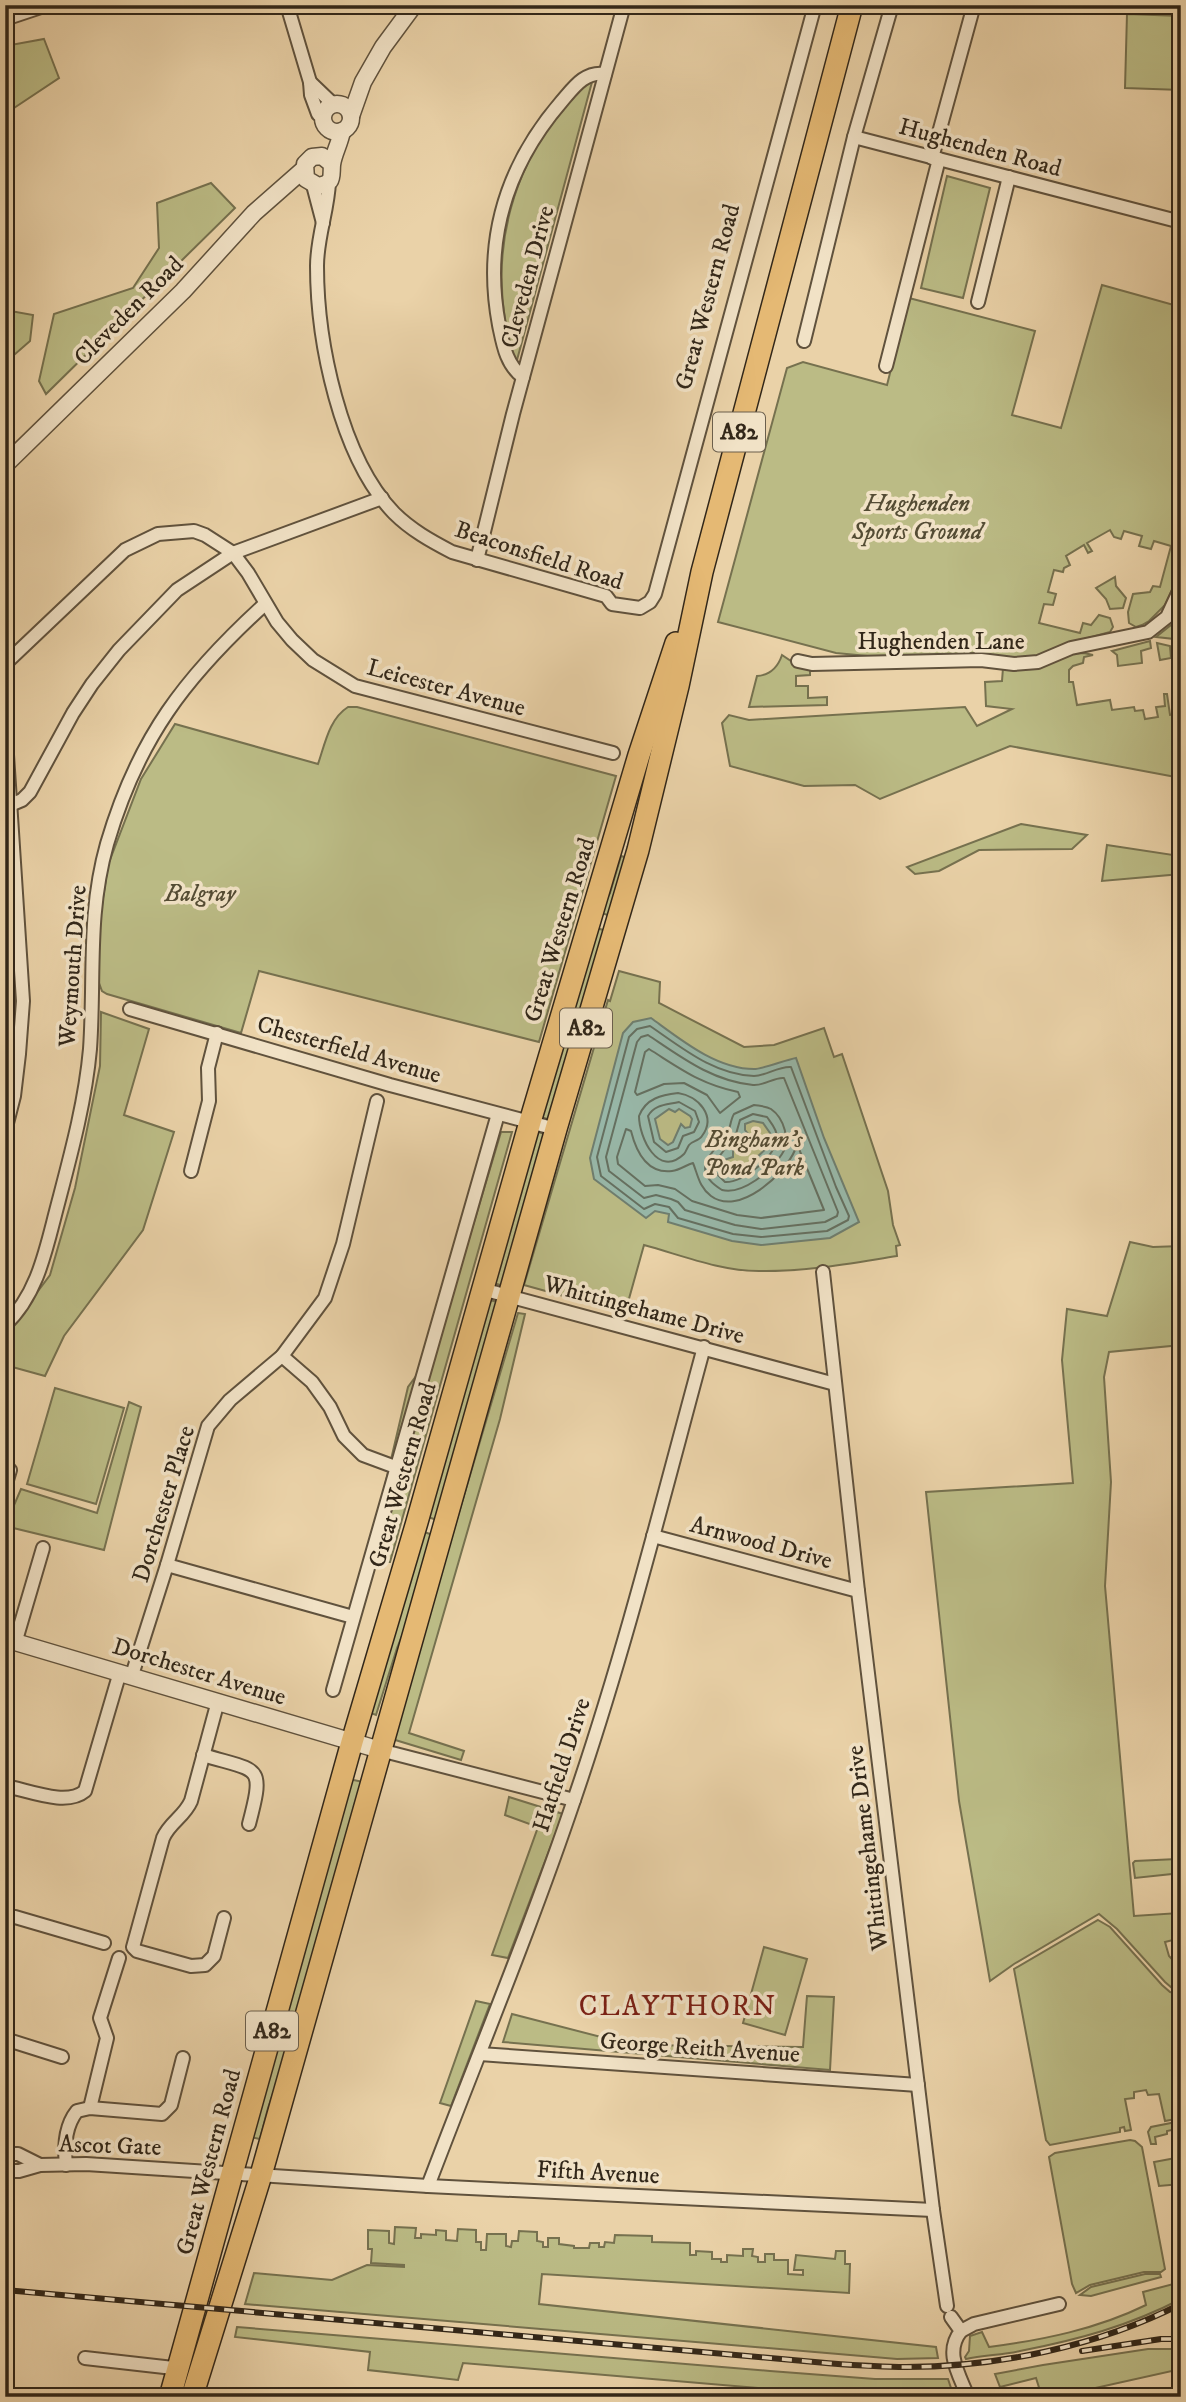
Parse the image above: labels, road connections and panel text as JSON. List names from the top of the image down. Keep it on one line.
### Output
{"streets":{"main road":["Great Western Road","A82"],"street":["Hughenden Road","Cleveden Drive","Cleveden Road","Beaconsfield Road","Hughenden Lane","Leicester Avenue","Weymouth Drive","Chesterfield Avenue","Whittingehame Drive","Dorchester Place","Arnwood Drive","Dorchester Avenue","Hatfield Drive","George Reith Avenue","Ascot Gate","Fifth Avenue"]},"crossings":[["Cleveden Drive","Beaconsfield Road"],["Great Western Road","Beaconsfield Road"],["Great Western Road","Chesterfield Avenue"],["Great Western Road","Whittingehame Drive"],["Great Western Road","Dorchester Avenue"],["Great Western Road","Ascot Gate"],["Great Western Road","Fifth Avenue"],["Cleveden Road","Beaconsfield Road"],["Leicester Avenue","Weymouth Drive"],["Whittingehame Drive","Arnwood Drive"],["Whittingehame Drive","Hatfield Drive"],["Whittingehame Drive","George Reith Avenue"],["Whittingehame Drive","Fifth Avenue"],["Dorchester Place","Dorchester Avenue"],["Arnwood Drive","Hatfield Drive"],["Hatfield Drive","George Reith Avenue"],["Hatfield Drive","Fifth Avenue"],["Ascot Gate","Fifth Avenue"]],"districts":["CLAYTHORN"],"parks":["Hughenden Sports Ground","Balgray","Bingham's Pond Park"]}
